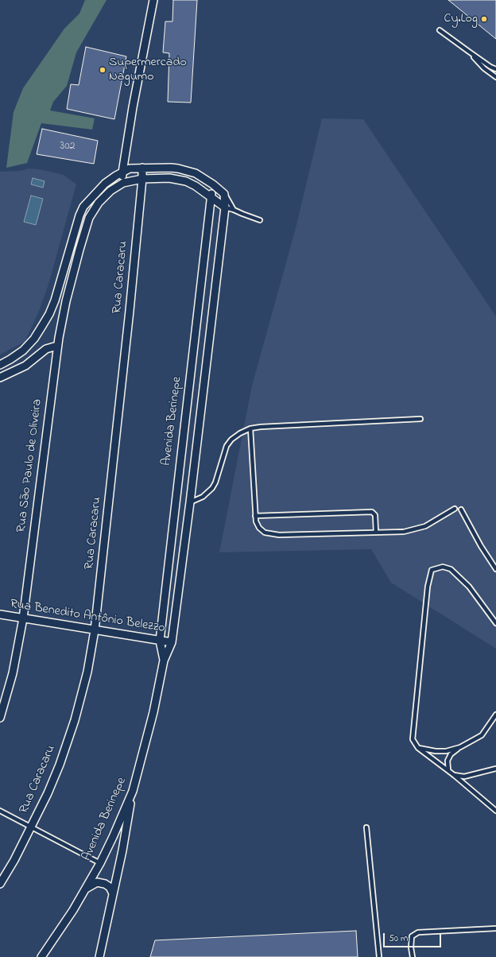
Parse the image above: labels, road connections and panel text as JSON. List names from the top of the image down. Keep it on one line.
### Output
{"streets":{"street":["Rua Caracaru","Avenida Berinepe","Rua São Paulo de Oliveira","Rua Benedito Antônio Belezzo"]},"crossings":[["Rua Caracaru","Rua São Paulo de Oliveira"],["Rua Caracaru","Rua Benedito Antônio Belezzo"],["Avenida Berinepe","Rua São Paulo de Oliveira"],["Avenida Berinepe","Rua Benedito Antônio Belezzo"],["Rua São Paulo de Oliveira","Rua Benedito Antônio Belezzo"]],"places":["Cy.Log","Supermercado Nagumo"],"house_numbers":["302"],"scale_bar":"50 m"}
